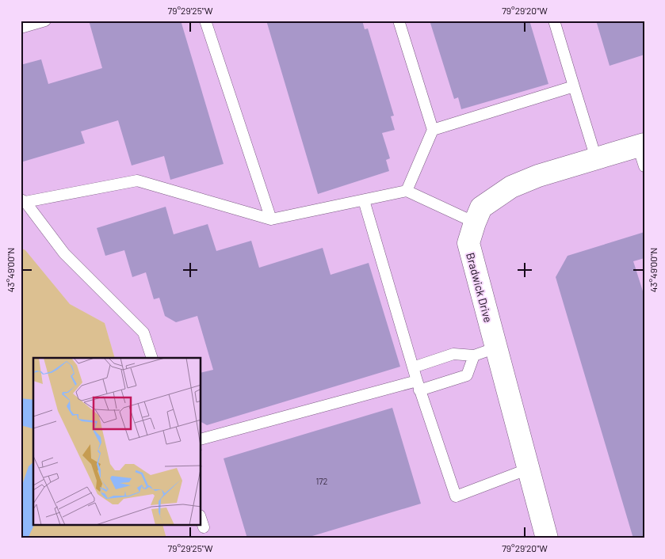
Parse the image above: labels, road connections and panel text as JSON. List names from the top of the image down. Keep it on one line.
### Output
{"streets":{"street":["Bradwick Drive"]},"house_numbers":["172"],"coordinates":["79°29'25\"W","79°29'20\"W","43°49'00\"N"]}
